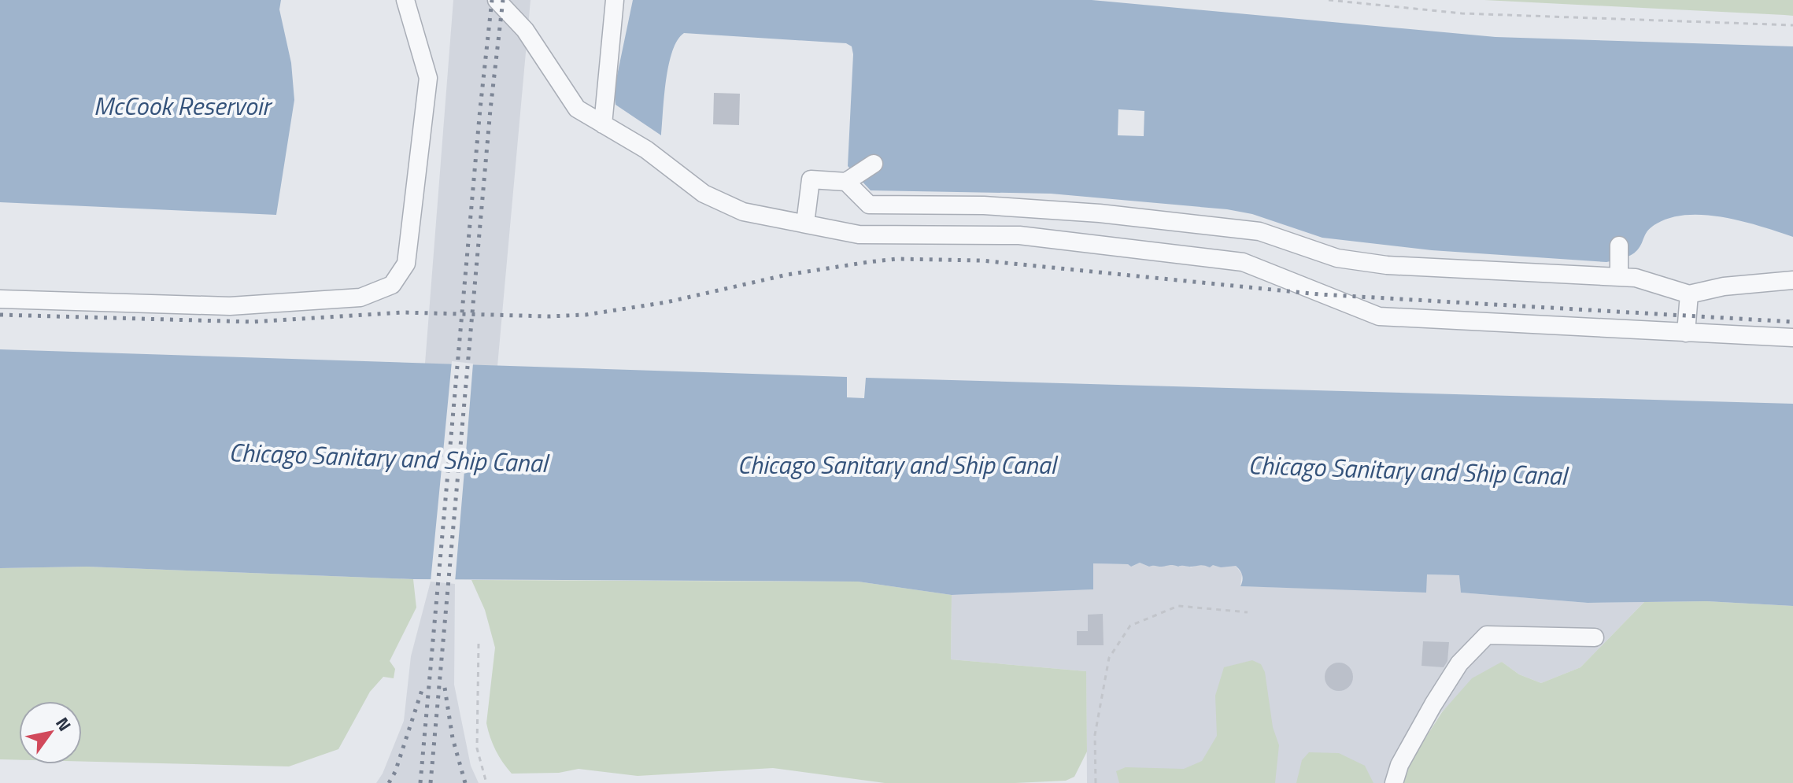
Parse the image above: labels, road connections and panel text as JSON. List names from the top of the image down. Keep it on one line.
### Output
{"water":["McCook Reservoir","Chicago Sanitary and Ship Canal"],"north":"top right"}
